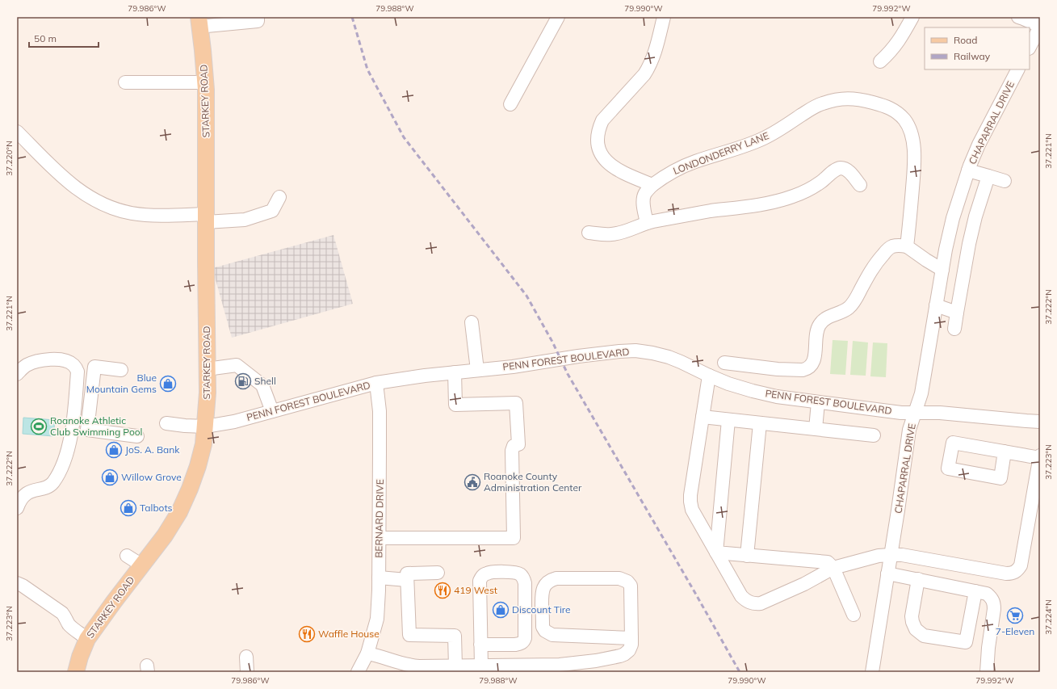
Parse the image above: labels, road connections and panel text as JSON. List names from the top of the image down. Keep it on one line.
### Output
{"streets":{"main road":["STARKEY ROAD"],"street":["CHAPARRAL DRIVE","LONDONDERRY LANE","PENN FOREST BOULEVARD","BERNARD DRIVE"]},"crossings":[["STARKEY ROAD","PENN FOREST BOULEVARD"],["CHAPARRAL DRIVE","PENN FOREST BOULEVARD"],["PENN FOREST BOULEVARD","BERNARD DRIVE"]],"places":{"fuel station":["Shell"],"shop":["Blue Mountain Gems","JoS. A. Bank","Willow Grove","Talbots","Discount Tire"],"sports":["Roanoke Athletic Club Swimming Pool"],"public building":["Roanoke County Administration Center"],"restaurant":["419 West","Waffle House"],"supermarket":["7-Eleven"]},"legend":["Road","Railway"],"scale_bar":"50 m","coordinates":["79.986°W","79.988°W","79.990°W","79.992°W","37.221°N","37.220°N","37.222°N","37.223°N","37.224°N"]}
